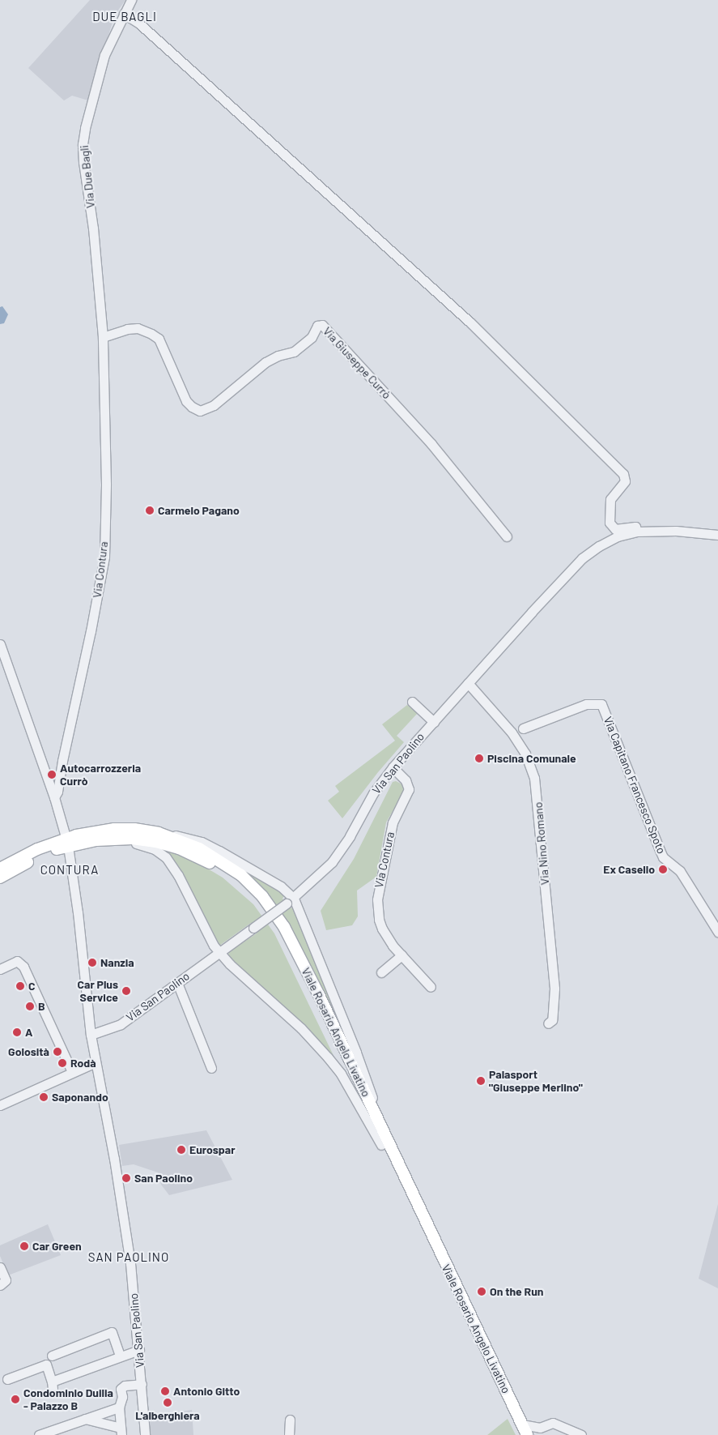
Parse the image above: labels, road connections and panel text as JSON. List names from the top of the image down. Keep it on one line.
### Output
{"streets":{"main road":["Viale Rosario Angelo Livatino"],"street":["Via Due Bagli","Via Giuseppe Currò","Via Contura","Via San Paolino","Via Capitano Francesco Spoto","Via Nino Romano"]},"crossings":[["Via Due Bagli","Via Giuseppe Currò"],["Via Due Bagli","Via Contura"],["Via Giuseppe Currò","Via Contura"],["Via Contura","Via San Paolino"],["Via San Paolino","Via Nino Romano"]],"districts":["DUE BAGLI","CONTURA","SAN PAOLINO"],"places":["Carmelo Pagano","Piscina Comunale","Autocarrozzeria Currò","Ex Casello","Nanzia","C","Car Plus Service","B","A","Golosità","Rodà","Palasport \"Giuseppe Merlino\"","Saponando","Eurospar","San Paolino","Car Green","On the Run","Antonio Gitto","Condominio Duilia - Palazzo B","L'alberghiera"]}
